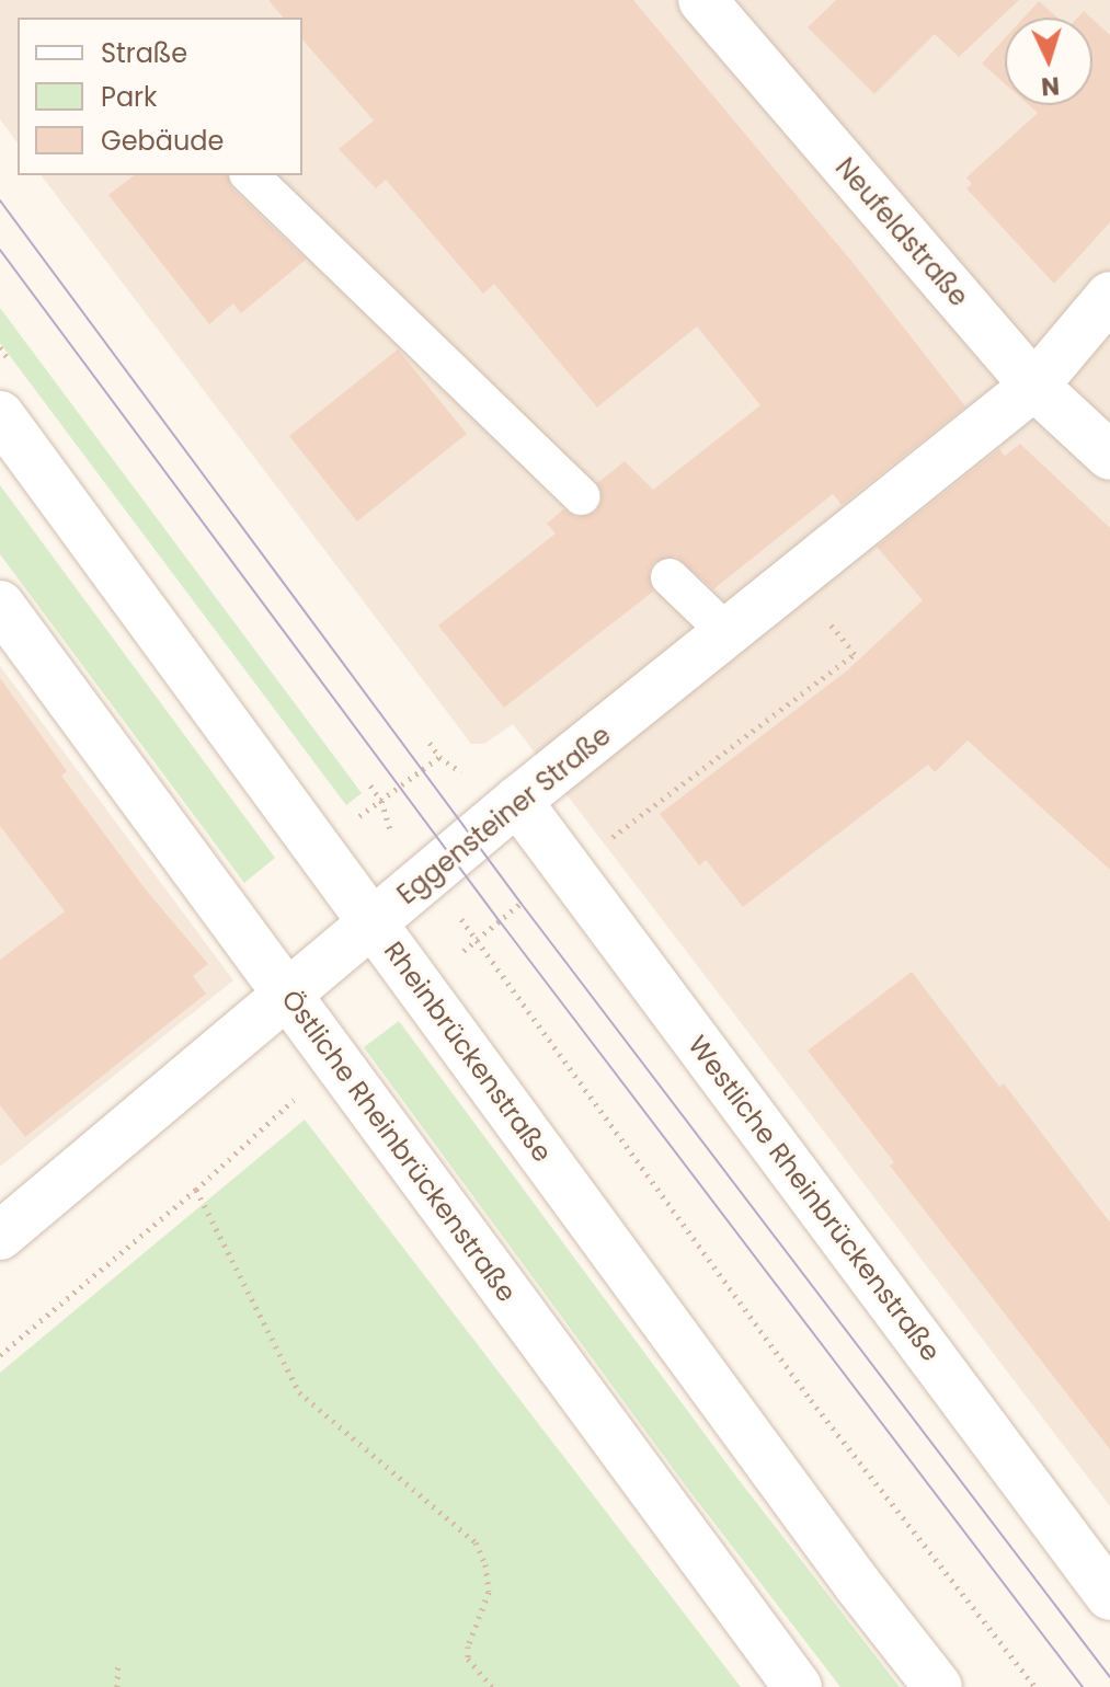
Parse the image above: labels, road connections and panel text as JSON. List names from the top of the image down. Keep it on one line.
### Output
{"streets":{"street":["Neufeldstraße","Eggensteiner Straße","Rheinbrückenstraße","Östliche Rheinbrückenstraße","Westliche Rheinbrückenstraße"]},"crossings":[["Neufeldstraße","Eggensteiner Straße"],["Eggensteiner Straße","Rheinbrückenstraße"],["Eggensteiner Straße","Östliche Rheinbrückenstraße"],["Eggensteiner Straße","Westliche Rheinbrückenstraße"]],"legend":["Straße","Park","Gebäude"],"north":"bottom"}
